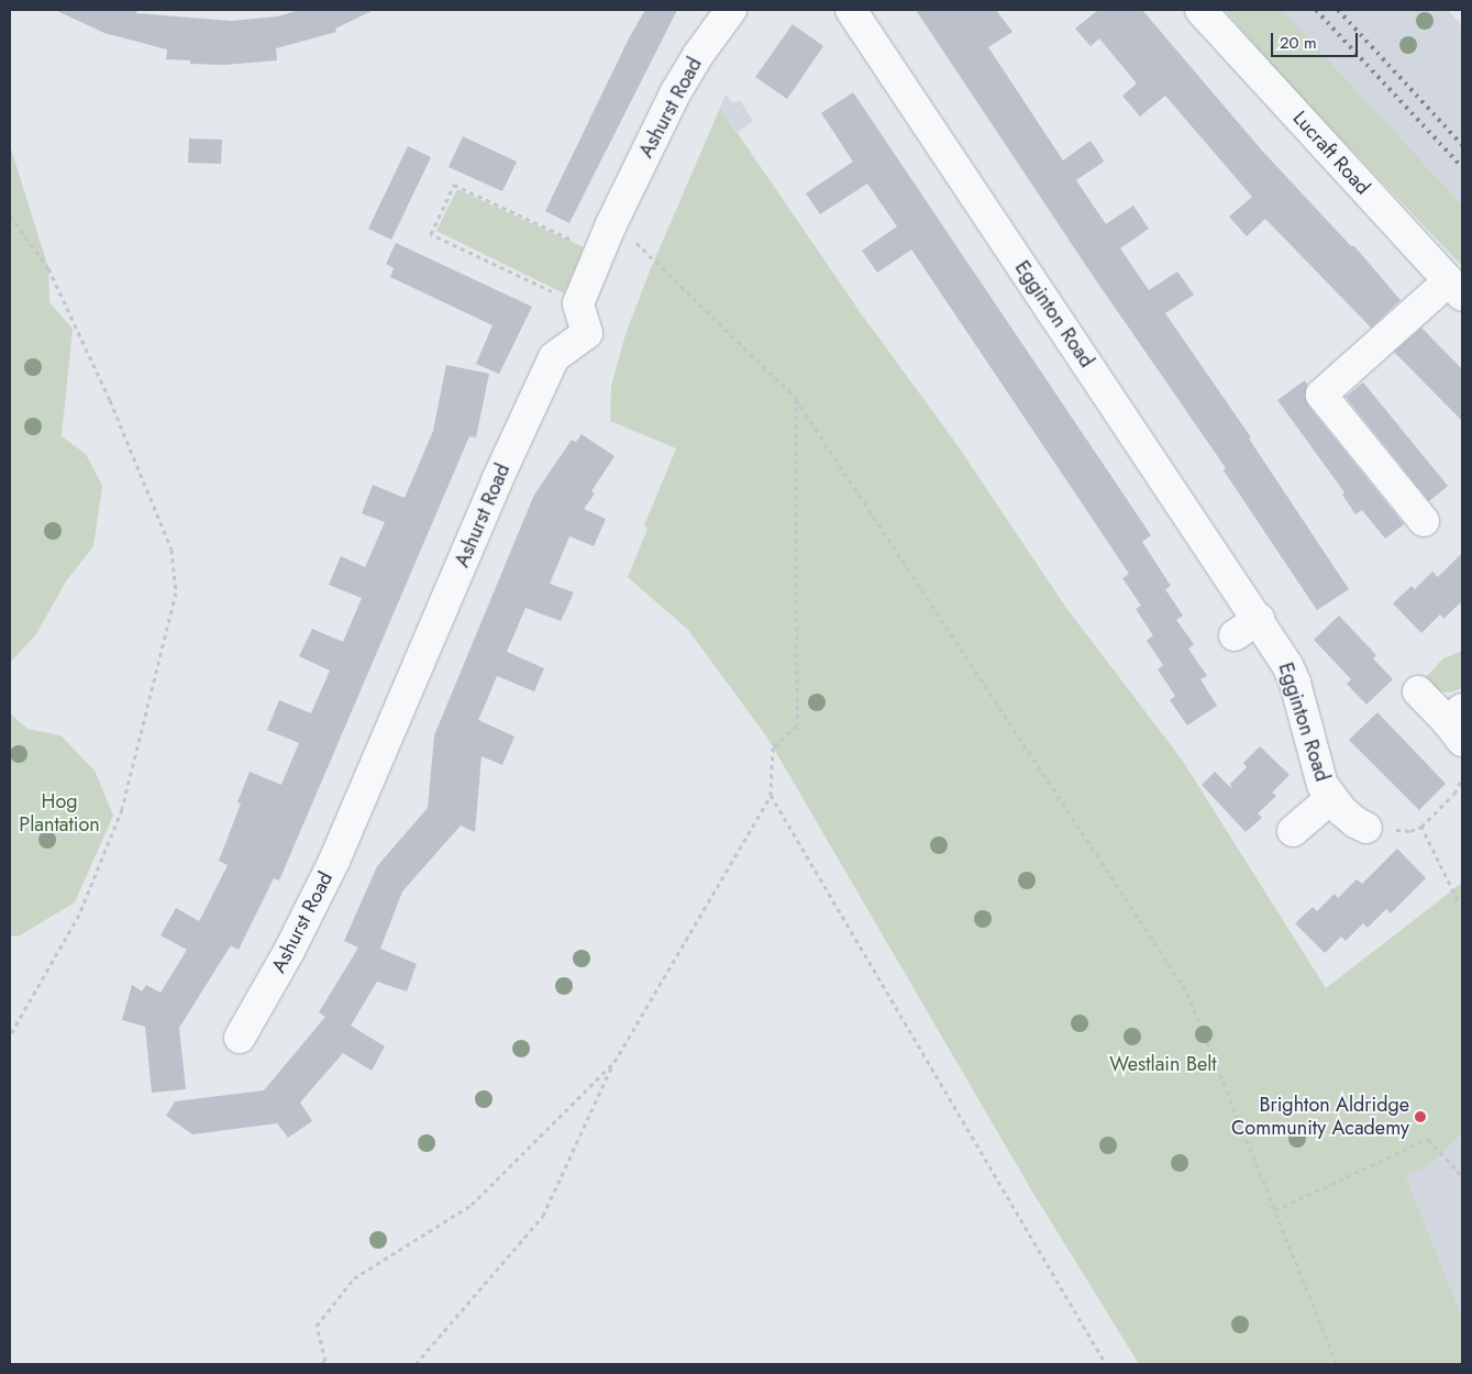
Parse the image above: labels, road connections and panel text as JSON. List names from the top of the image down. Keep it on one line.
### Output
{"streets":{"street":["Ashurst Road","Lucraft Road","Egginton Road"]},"parks":["Hog Plantation","Westlain Belt"],"places":["Brighton Aldridge Community Academy"],"scale_bar":"20 m"}
